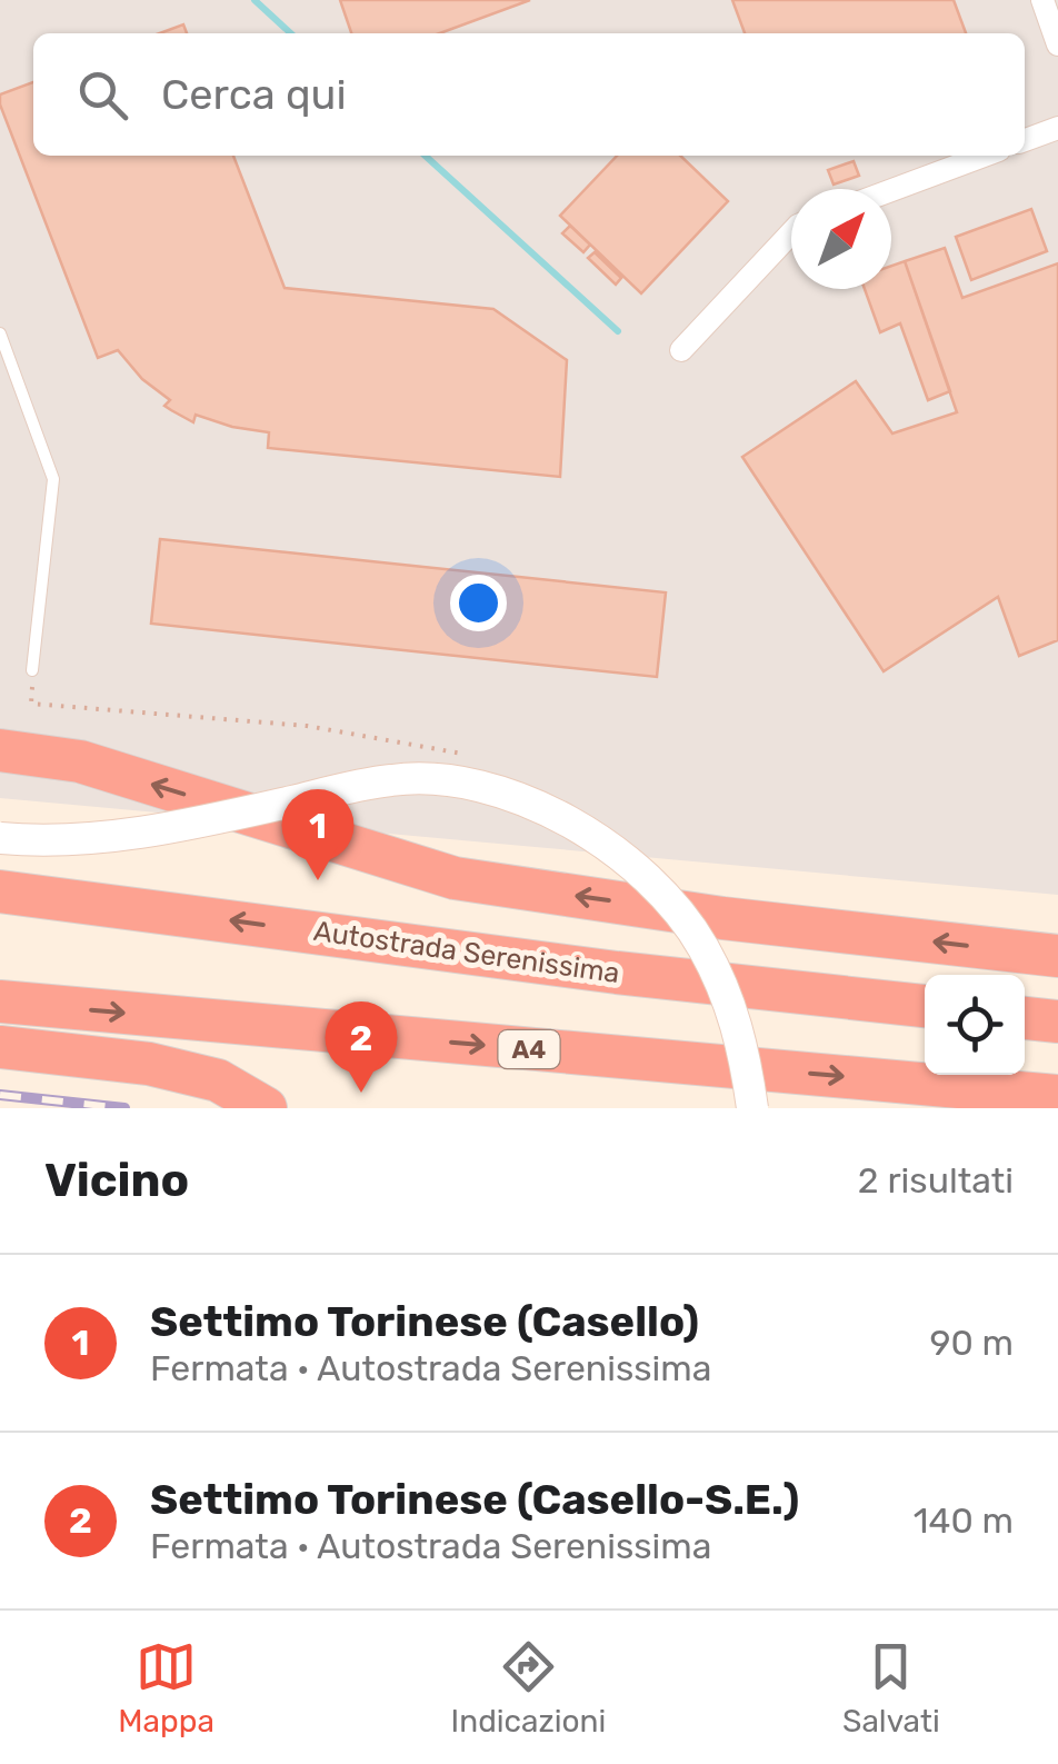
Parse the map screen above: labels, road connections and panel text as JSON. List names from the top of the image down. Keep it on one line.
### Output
{"streets":{"highway":["Autostrada Serenissima","A4"]},"north":"top right","page":{"search":"Cerca qui","pins":["1","2"],"heading":["Vicino","2 risultati"],"list":[{"mark":"1","name":"Settimo Torinese (Casello)","note":"Fermata · Autostrada Serenissima","value":"90 m"},{"mark":"2","name":"Settimo Torinese (Casello-S.E.)","note":"Fermata · Autostrada Serenissima","value":"140 m"}],"nav":["Mappa","Indicazioni","Salvati"]}}
